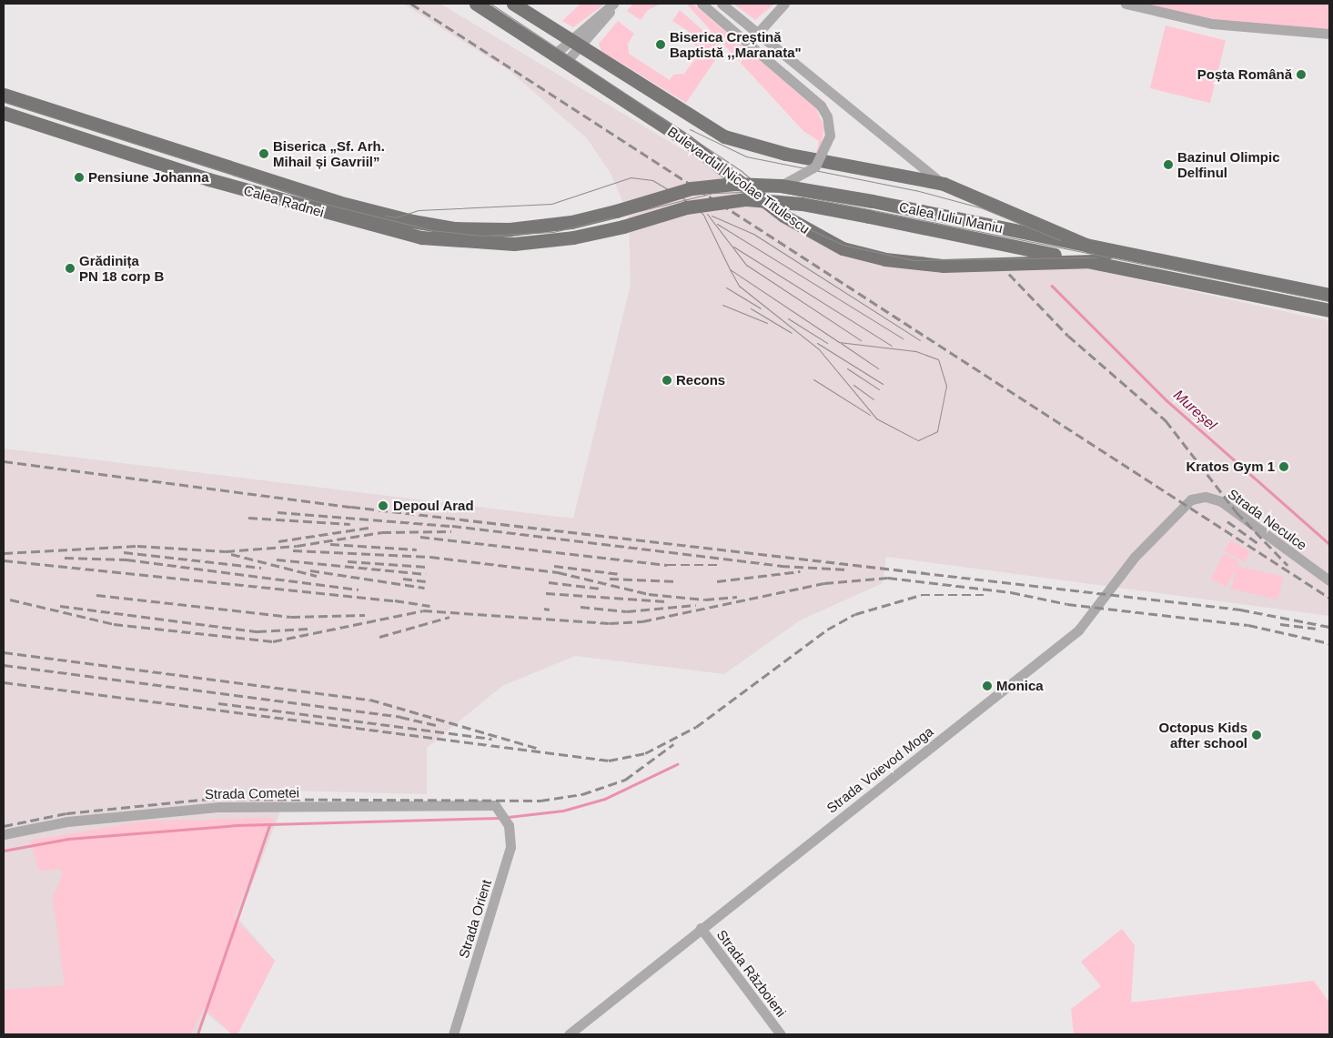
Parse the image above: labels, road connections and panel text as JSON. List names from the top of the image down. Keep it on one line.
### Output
{"streets":{"main road":["Bulevardul Nicolae Titulescu","Calea Radnei","Calea Iuliu Maniu"],"street":["Strada Neculce","Strada Voievod Moga","Strada Cometei","Strada Orient","Strada Războieni"]},"crossings":[["Bulevardul Nicolae Titulescu","Calea Iuliu Maniu"],["Calea Radnei","Calea Iuliu Maniu"],["Strada Neculce","Strada Voievod Moga"],["Strada Voievod Moga","Strada Războieni"],["Strada Cometei","Strada Orient"]],"water":["Mureșel"],"places":["Biserica Creștină Baptistă ,,Maranata\"","Poșta Română","Biserica „Sf. Arh. Mihail și Gavriil”","Bazinul Olimpic Delfinul","Pensiune Johanna","Grădinița PN 18 corp B","Recons","Kratos Gym 1","Depoul Arad","Monica","Octopus Kids after school"]}
